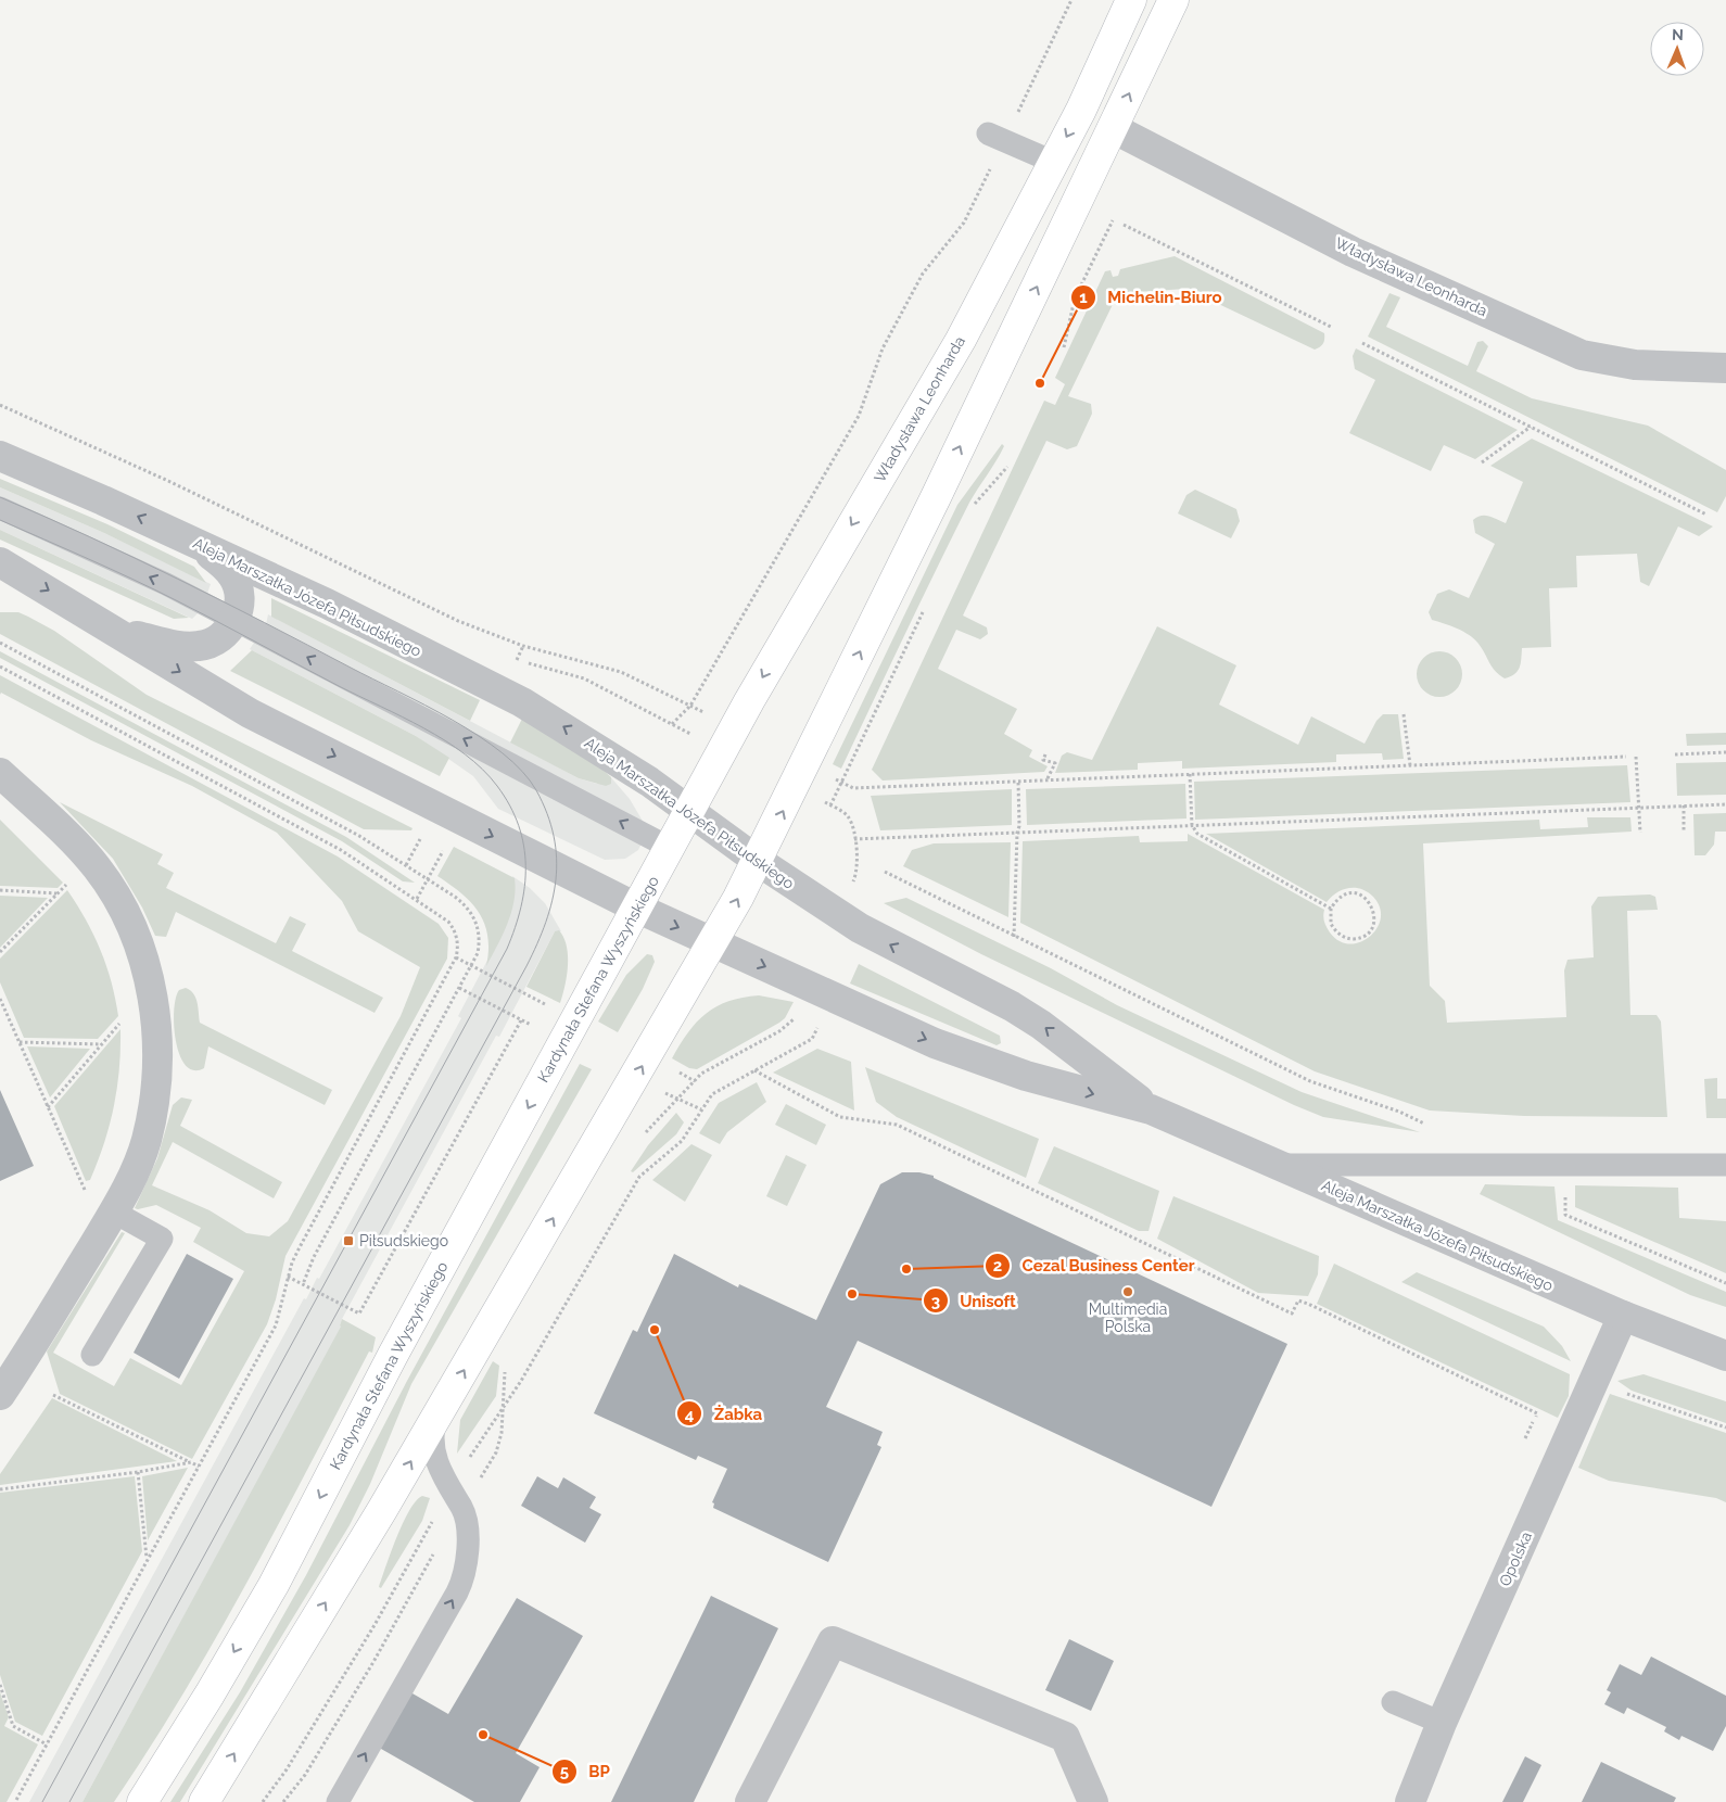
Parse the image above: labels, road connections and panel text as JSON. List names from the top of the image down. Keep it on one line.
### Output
{"streets":{"main road":["Władysława Leonharda","Kardynała Stefana Wyszyńskiego"],"street":["Aleja Marszałka Józefa Piłsudskiego","Opolska"]},"crossings":[["Władysława Leonharda","Aleja Marszałka Józefa Piłsudskiego"],["Władysława Leonharda","Kardynała Stefana Wyszyńskiego"],["Aleja Marszałka Józefa Piłsudskiego","Kardynała Stefana Wyszyńskiego"],["Aleja Marszałka Józefa Piłsudskiego","Opolska"]],"places":{"other":["Michelin-Biuro","Cezal Business Center","Multimedia Polska","Unisoft","Żabka","BP"],"transit":["Piłsudskiego"]},"north":"top"}
